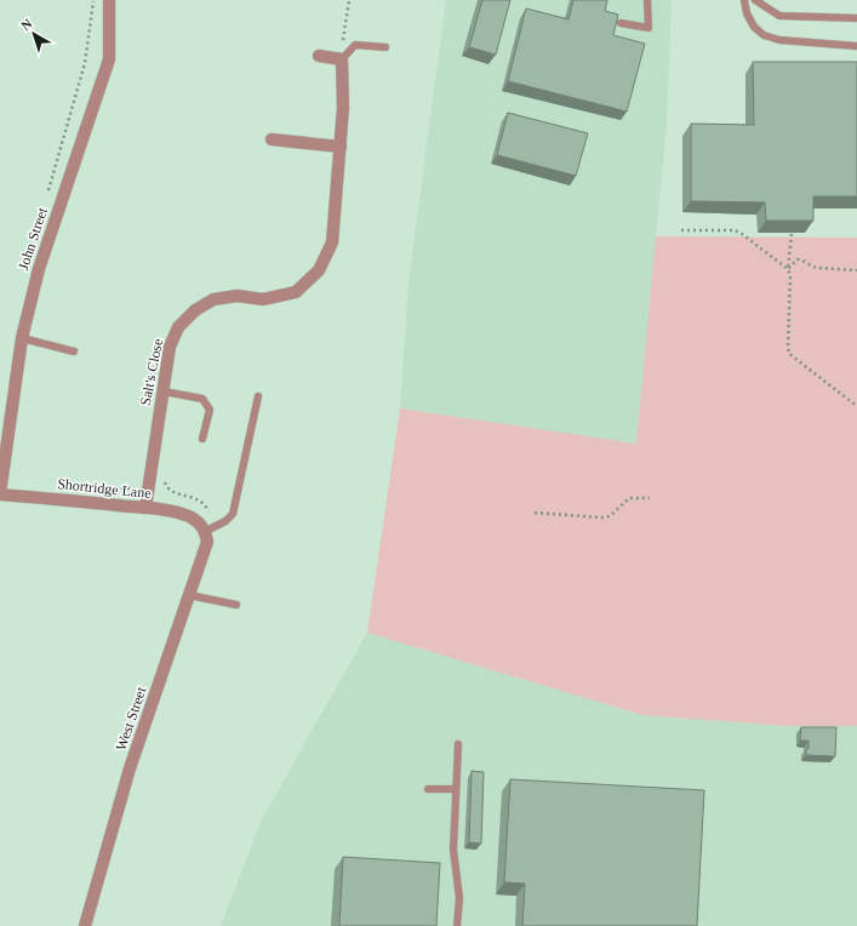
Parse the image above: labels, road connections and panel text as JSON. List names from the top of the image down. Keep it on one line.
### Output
{"streets":{"street":["John Street","Salt's Close","Shortridge Lane","West Street"]},"crossings":[["John Street","Shortridge Lane"],["Salt's Close","Shortridge Lane"],["Shortridge Lane","West Street"]],"north":"top left"}
